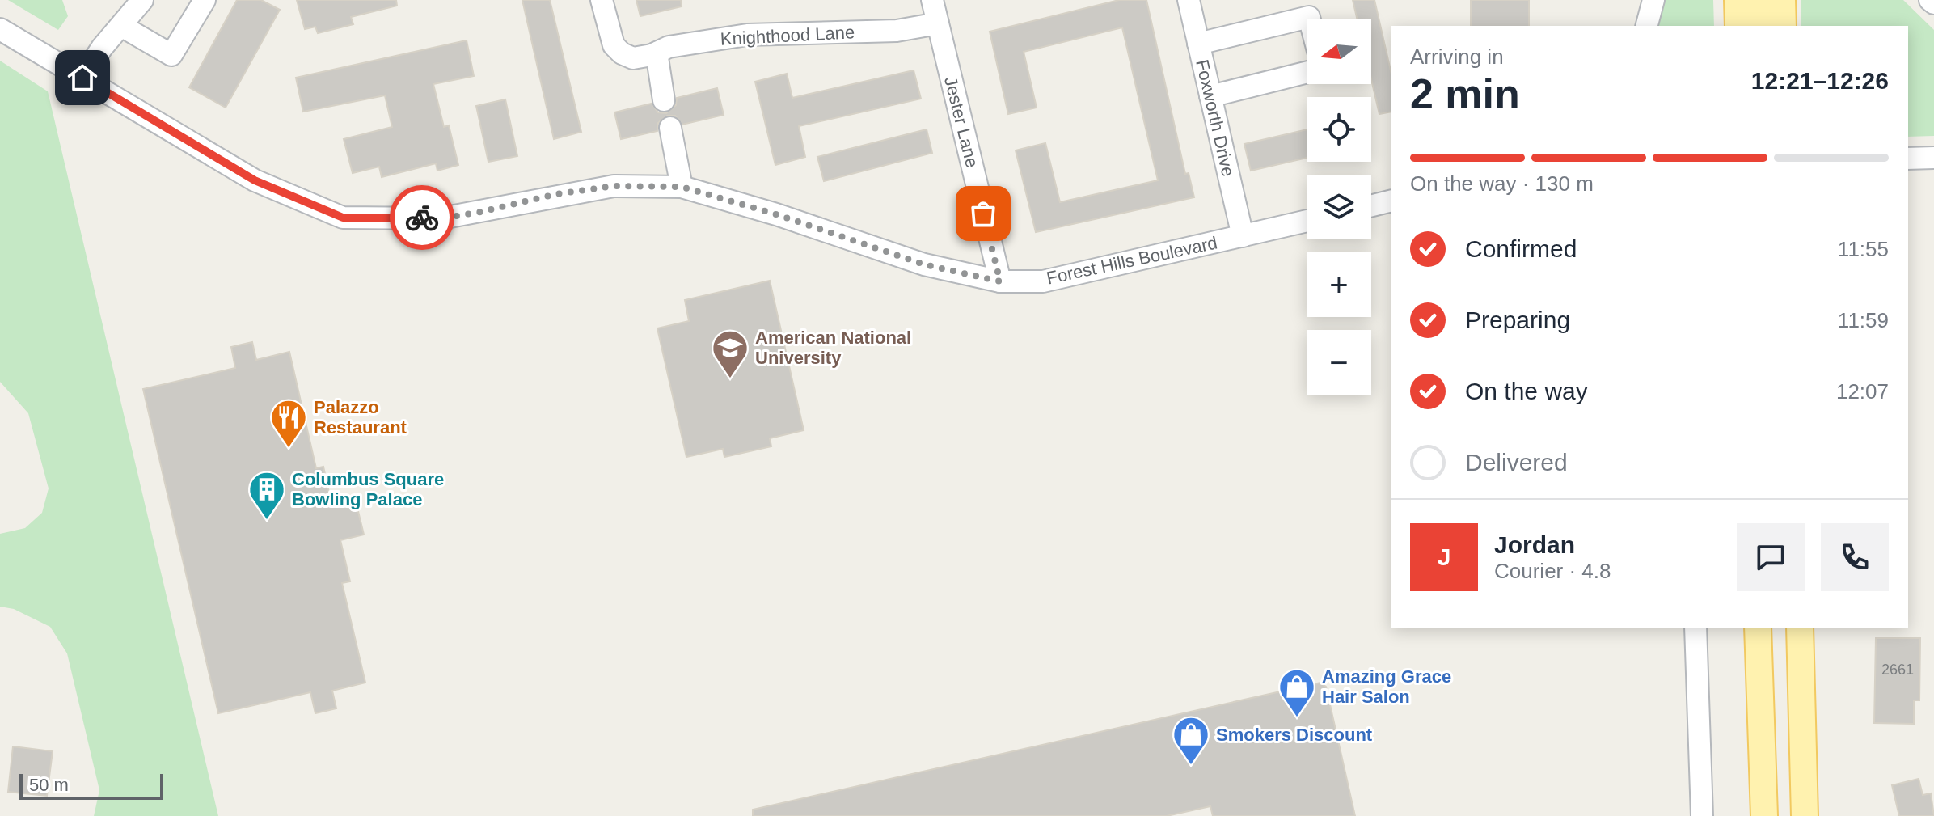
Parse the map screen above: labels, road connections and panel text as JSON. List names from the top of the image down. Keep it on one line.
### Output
{"streets":{"street":["Knighthood Lane","Foxworth Drive","Jester Lane","Forest Hills Boulevard"]},"crossings":[["Knighthood Lane","Jester Lane"],["Foxworth Drive","Forest Hills Boulevard"],["Jester Lane","Forest Hills Boulevard"]],"places":{"school or university":["American National University"],"restaurant":["Palazzo Restaurant"],"building":["Columbus Square Bowling Palace"],"shop":["Amazing Grace Hair Salon","Smokers Discount"]},"house_numbers":["2661"],"scale_bar":"50 m","north":"left","page":{"map_buttons":["+","−"],"heading":["2 min","Arriving in","12:21–12:26"],"panel":["Jordan","Courier · 4.8"],"bar":"On the way · 130 m","list":[["Confirmed","11:55"],["Preparing","11:59"],["On the way","12:07"],"Delivered"],"round":"J","scale":"50 m"}}
